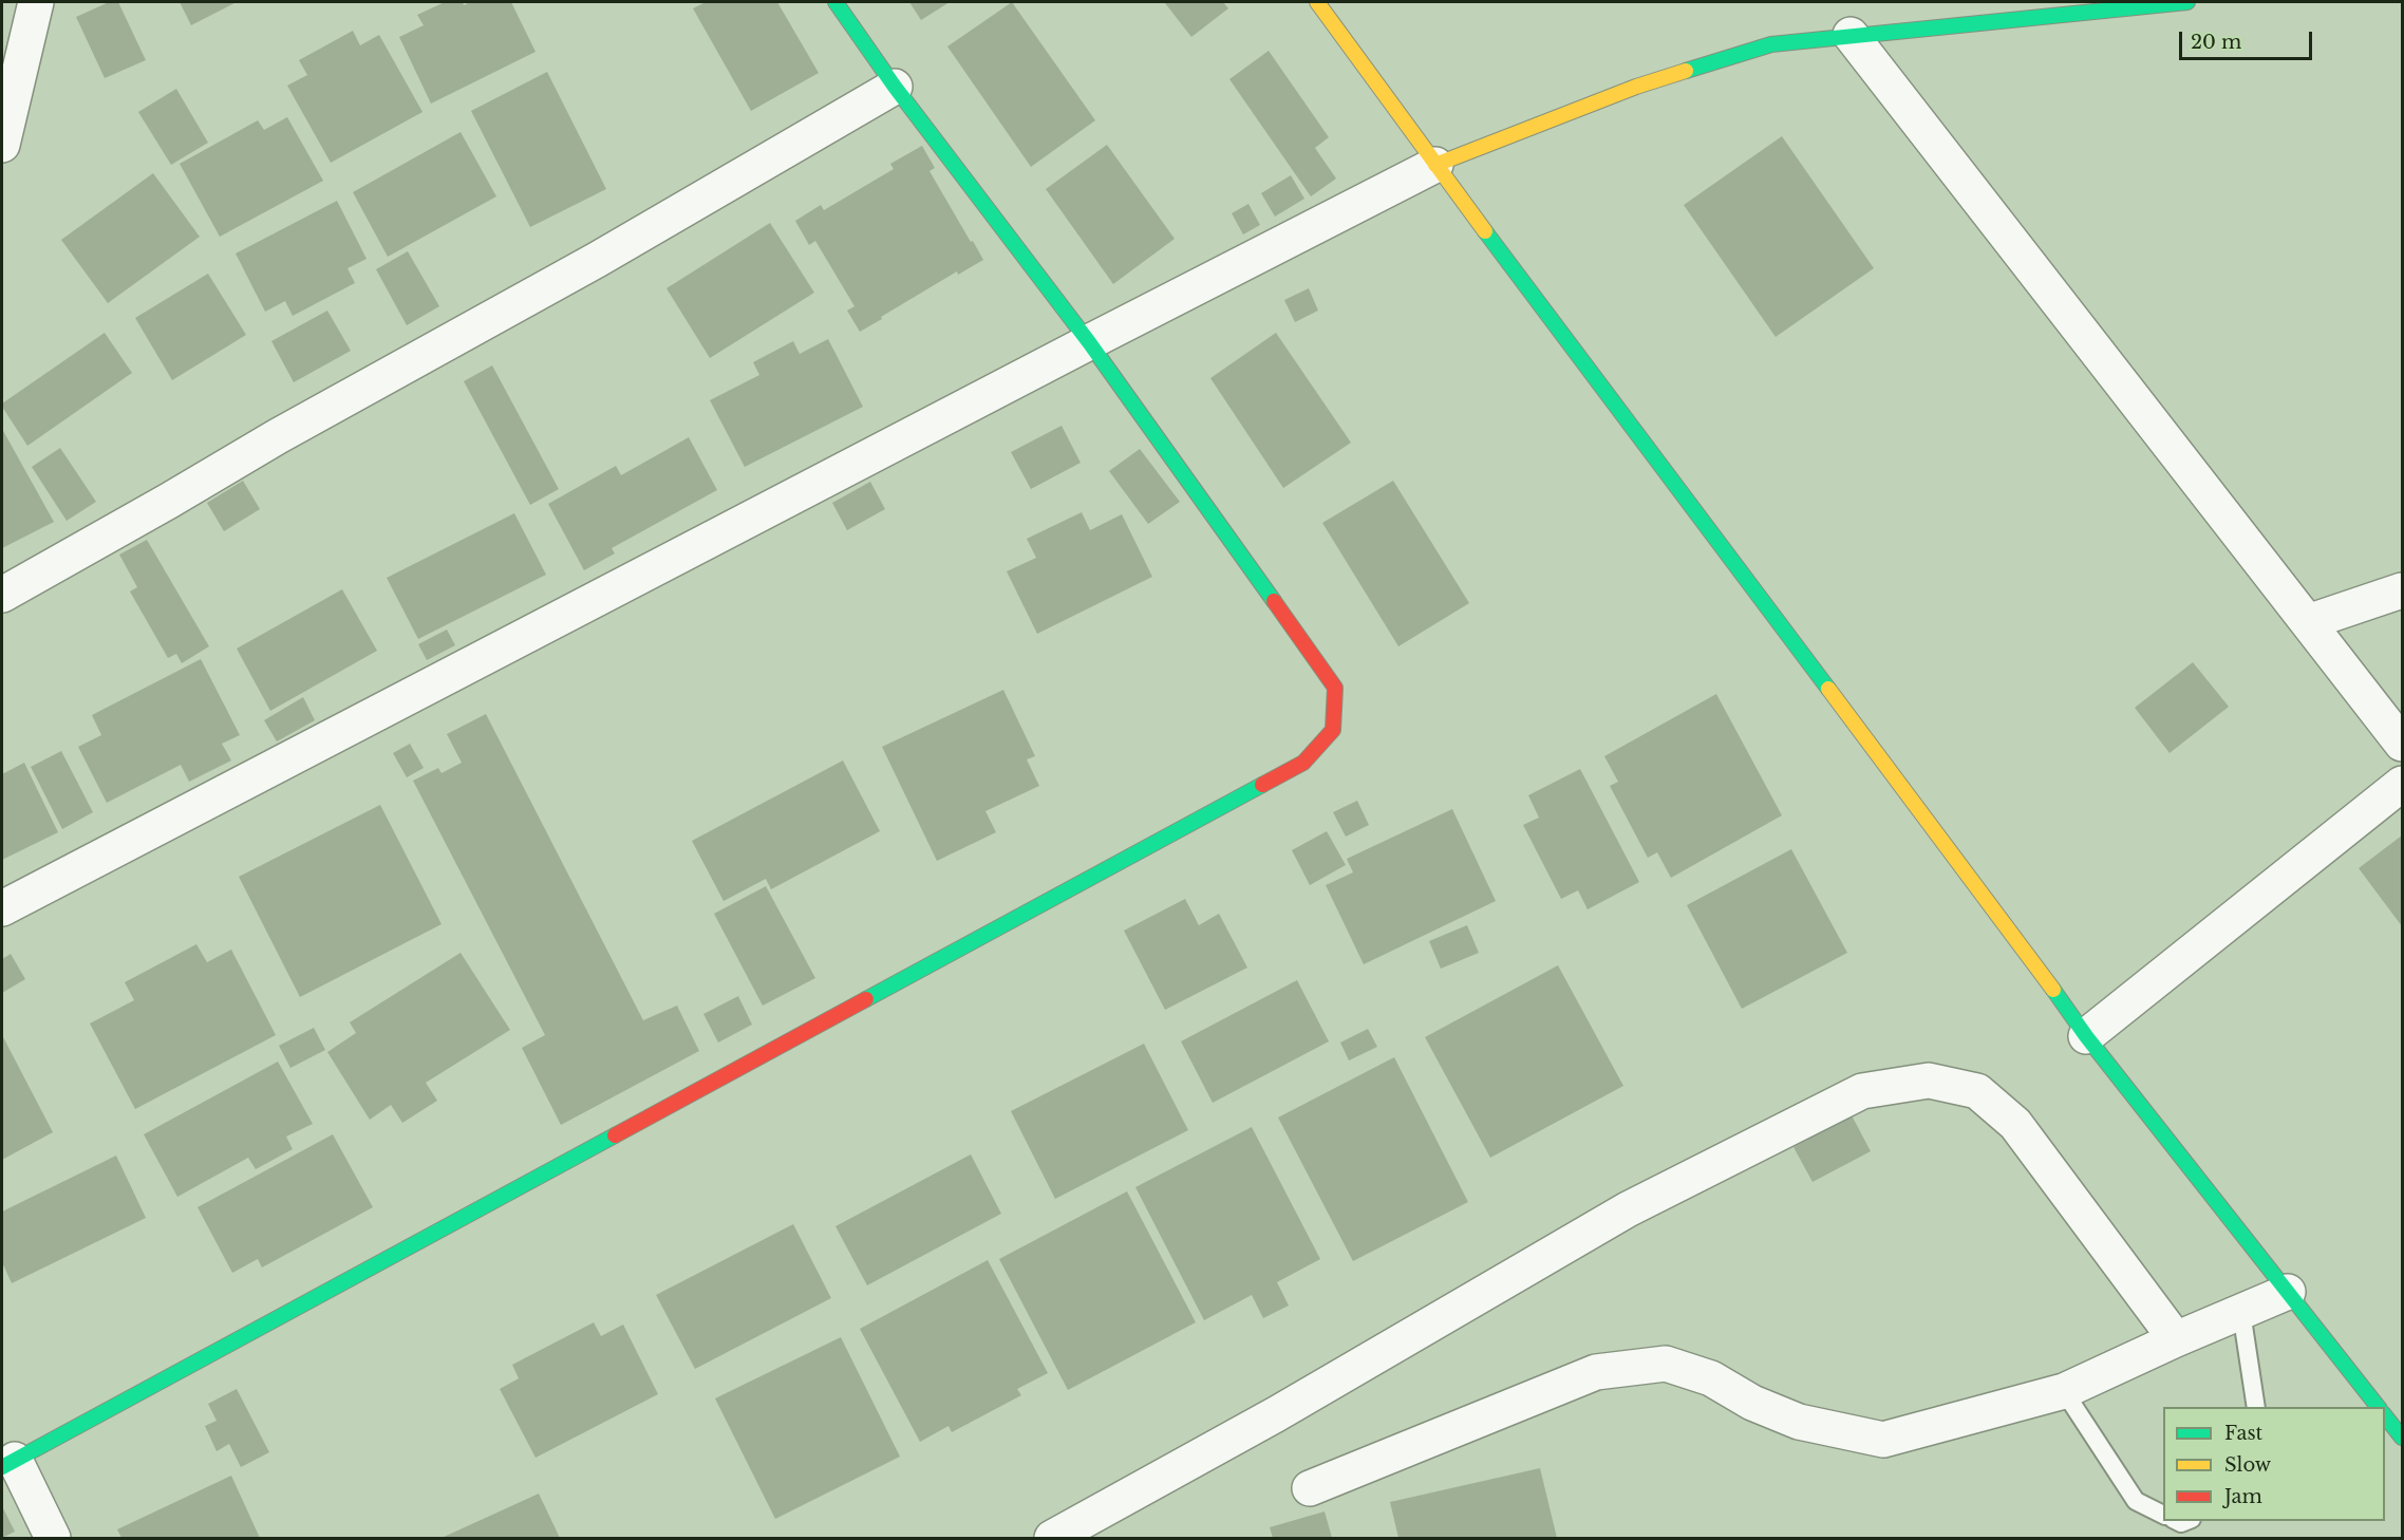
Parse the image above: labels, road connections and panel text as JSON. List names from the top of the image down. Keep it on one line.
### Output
{"legend":["Fast","Slow","Jam"],"scale_bar":"20 m"}
